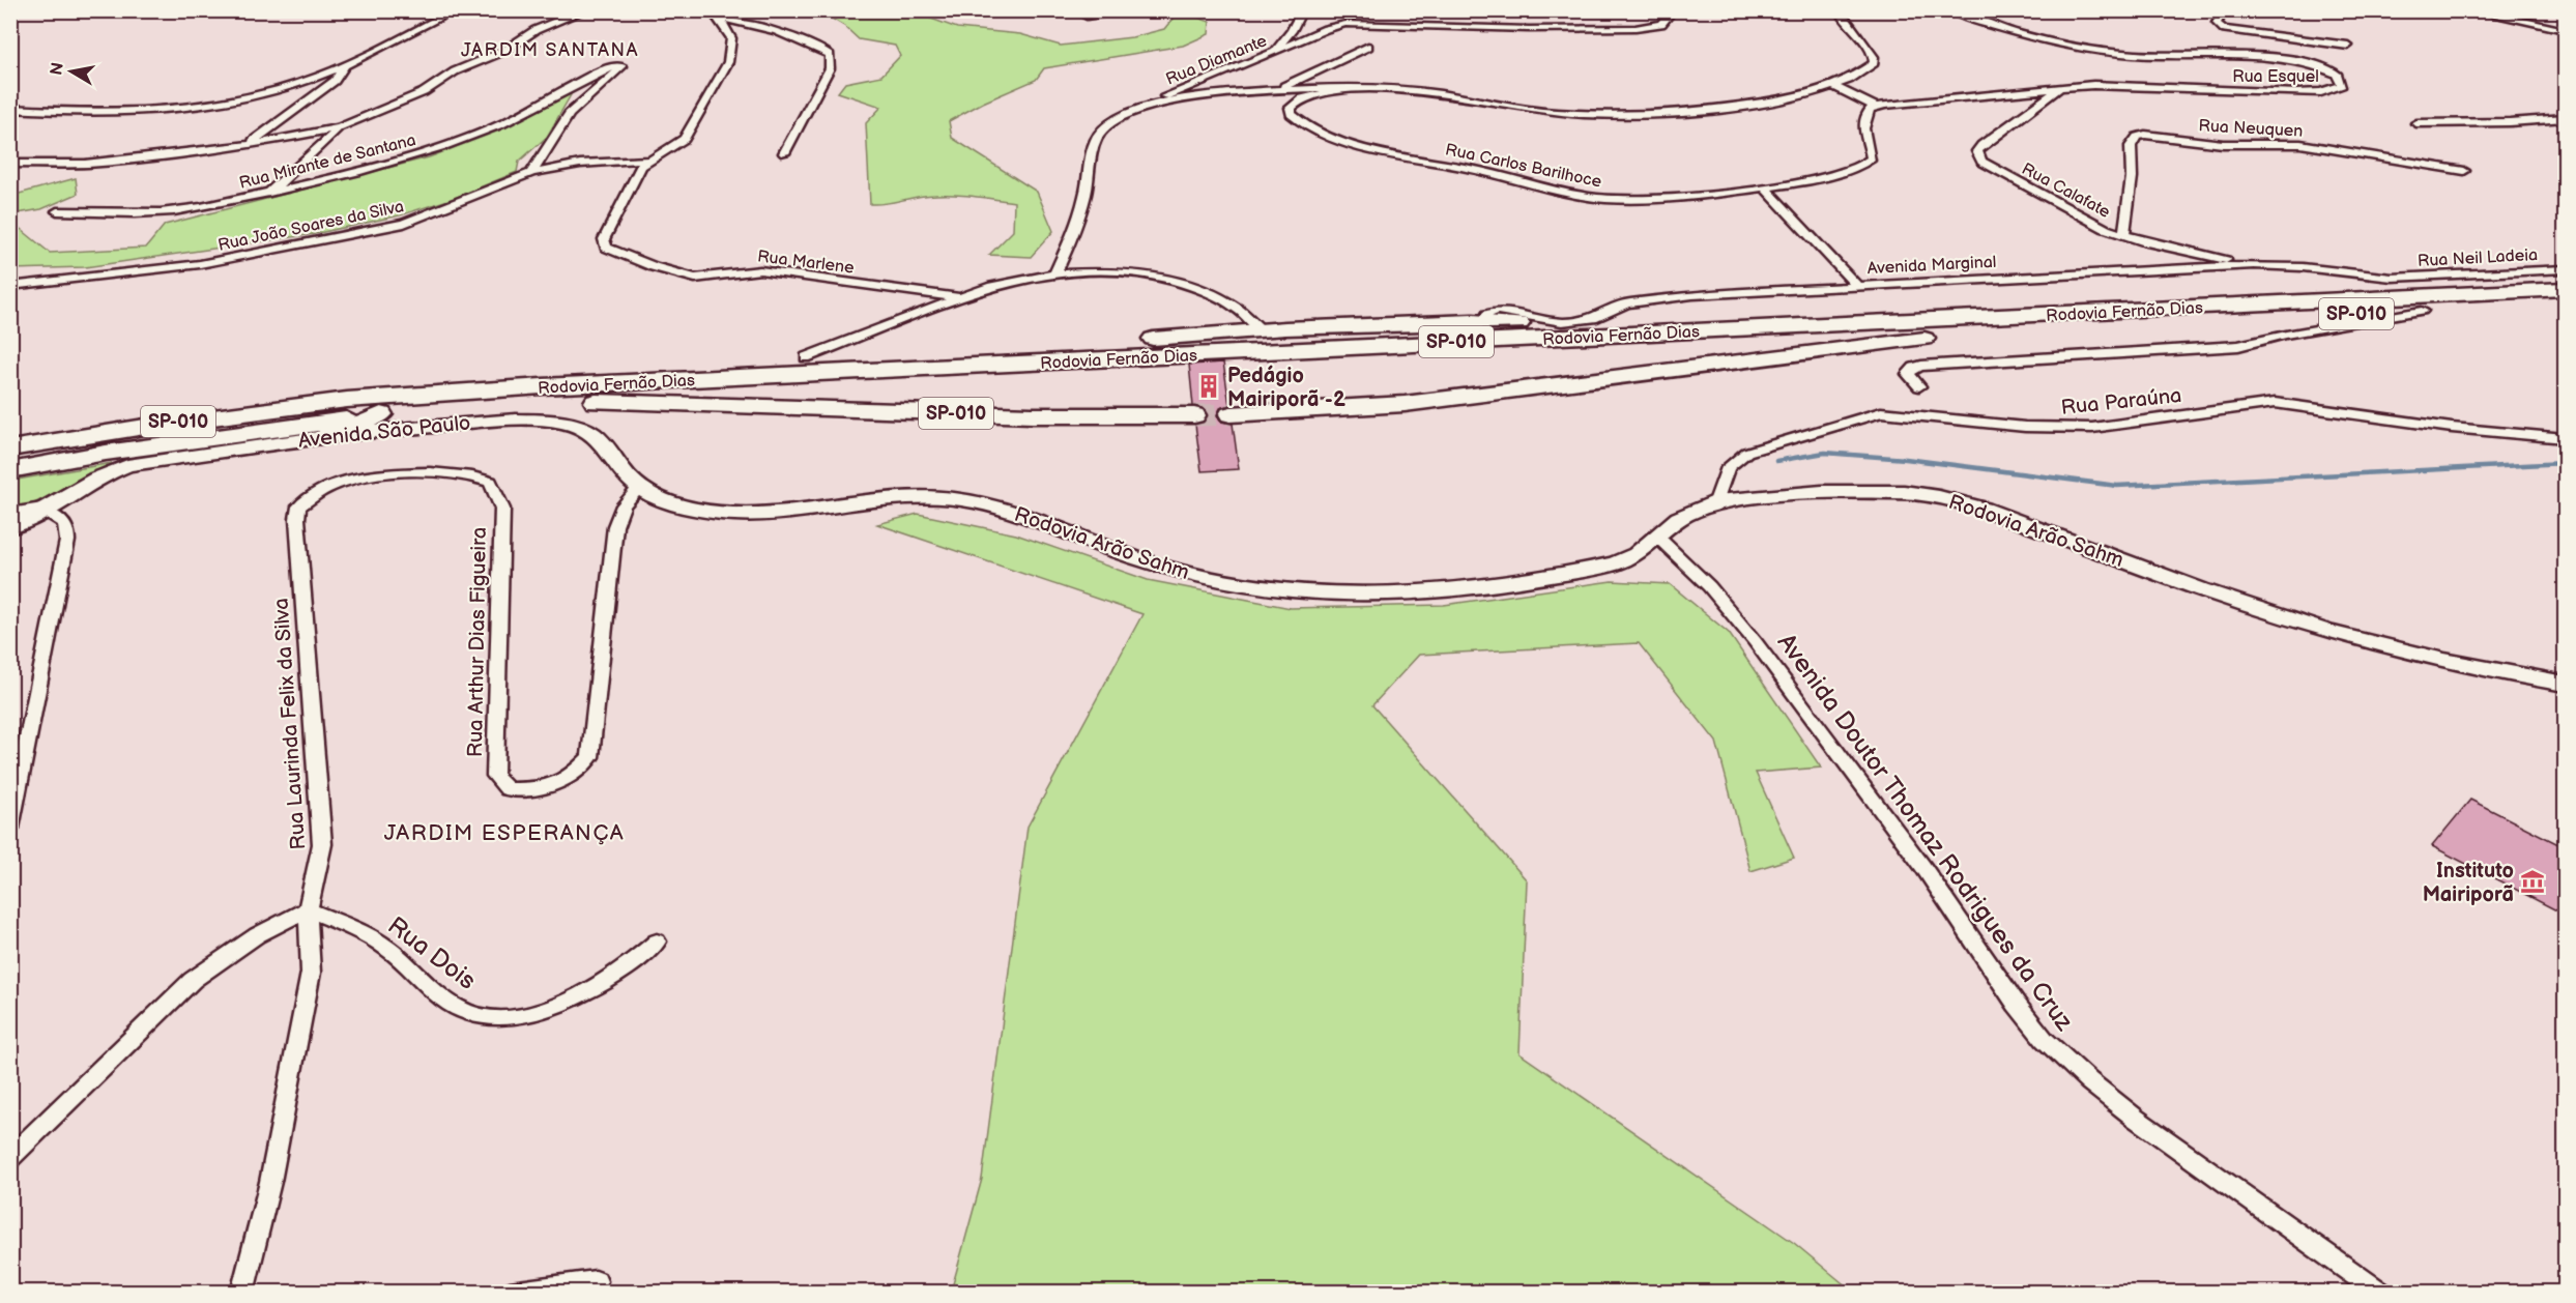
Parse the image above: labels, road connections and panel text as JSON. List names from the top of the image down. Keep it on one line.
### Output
{"streets":{"highway":["Rodovia Fernão Dias","SP-010"],"street":["Rua Diamante","Rua Esquel","Rua Neuquen","Rua Mirante de Santana","Rua Carlos Barilhoce","Rua Calafate","Rua João Soares da Silva","Rua Neil Ladeia","Rua Marlene","Avenida Marginal","Rua Paraúna","Avenida São Paulo","Rodovia Arão Sahm","Rua Arthur Dias Figueira","Rua Laurinda Felix da Silva","Avenida Doutor Thomaz Rodrigues da Cruz","Rua Dois"]},"crossings":[["Rua Esquel","Rua Carlos Barilhoce"],["Rua Esquel","Rua Calafate"],["Rua Neuquen","Rua Calafate"],["Rua Mirante de Santana","Rua João Soares da Silva"],["Rua Calafate","Avenida Marginal"],["Rua João Soares da Silva","Rua Marlene"],["Rua Neil Ladeia","Avenida Marginal"],["Rua Paraúna","Rodovia Arão Sahm"],["Avenida São Paulo","Rodovia Arão Sahm"],["Avenida São Paulo","Rua Arthur Dias Figueira"],["Rodovia Arão Sahm","Rua Arthur Dias Figueira"],["Rodovia Arão Sahm","Avenida Doutor Thomaz Rodrigues da Cruz"],["Rua Arthur Dias Figueira","Rua Laurinda Felix da Silva"],["Rua Laurinda Felix da Silva","Rua Dois"]],"districts":["JARDIM SANTANA","JARDIM ESPERANÇA"],"places":{"building":["Pedágio Mairiporã -2"],"museum":["Instituto Mairiporã"]},"north":"left"}
